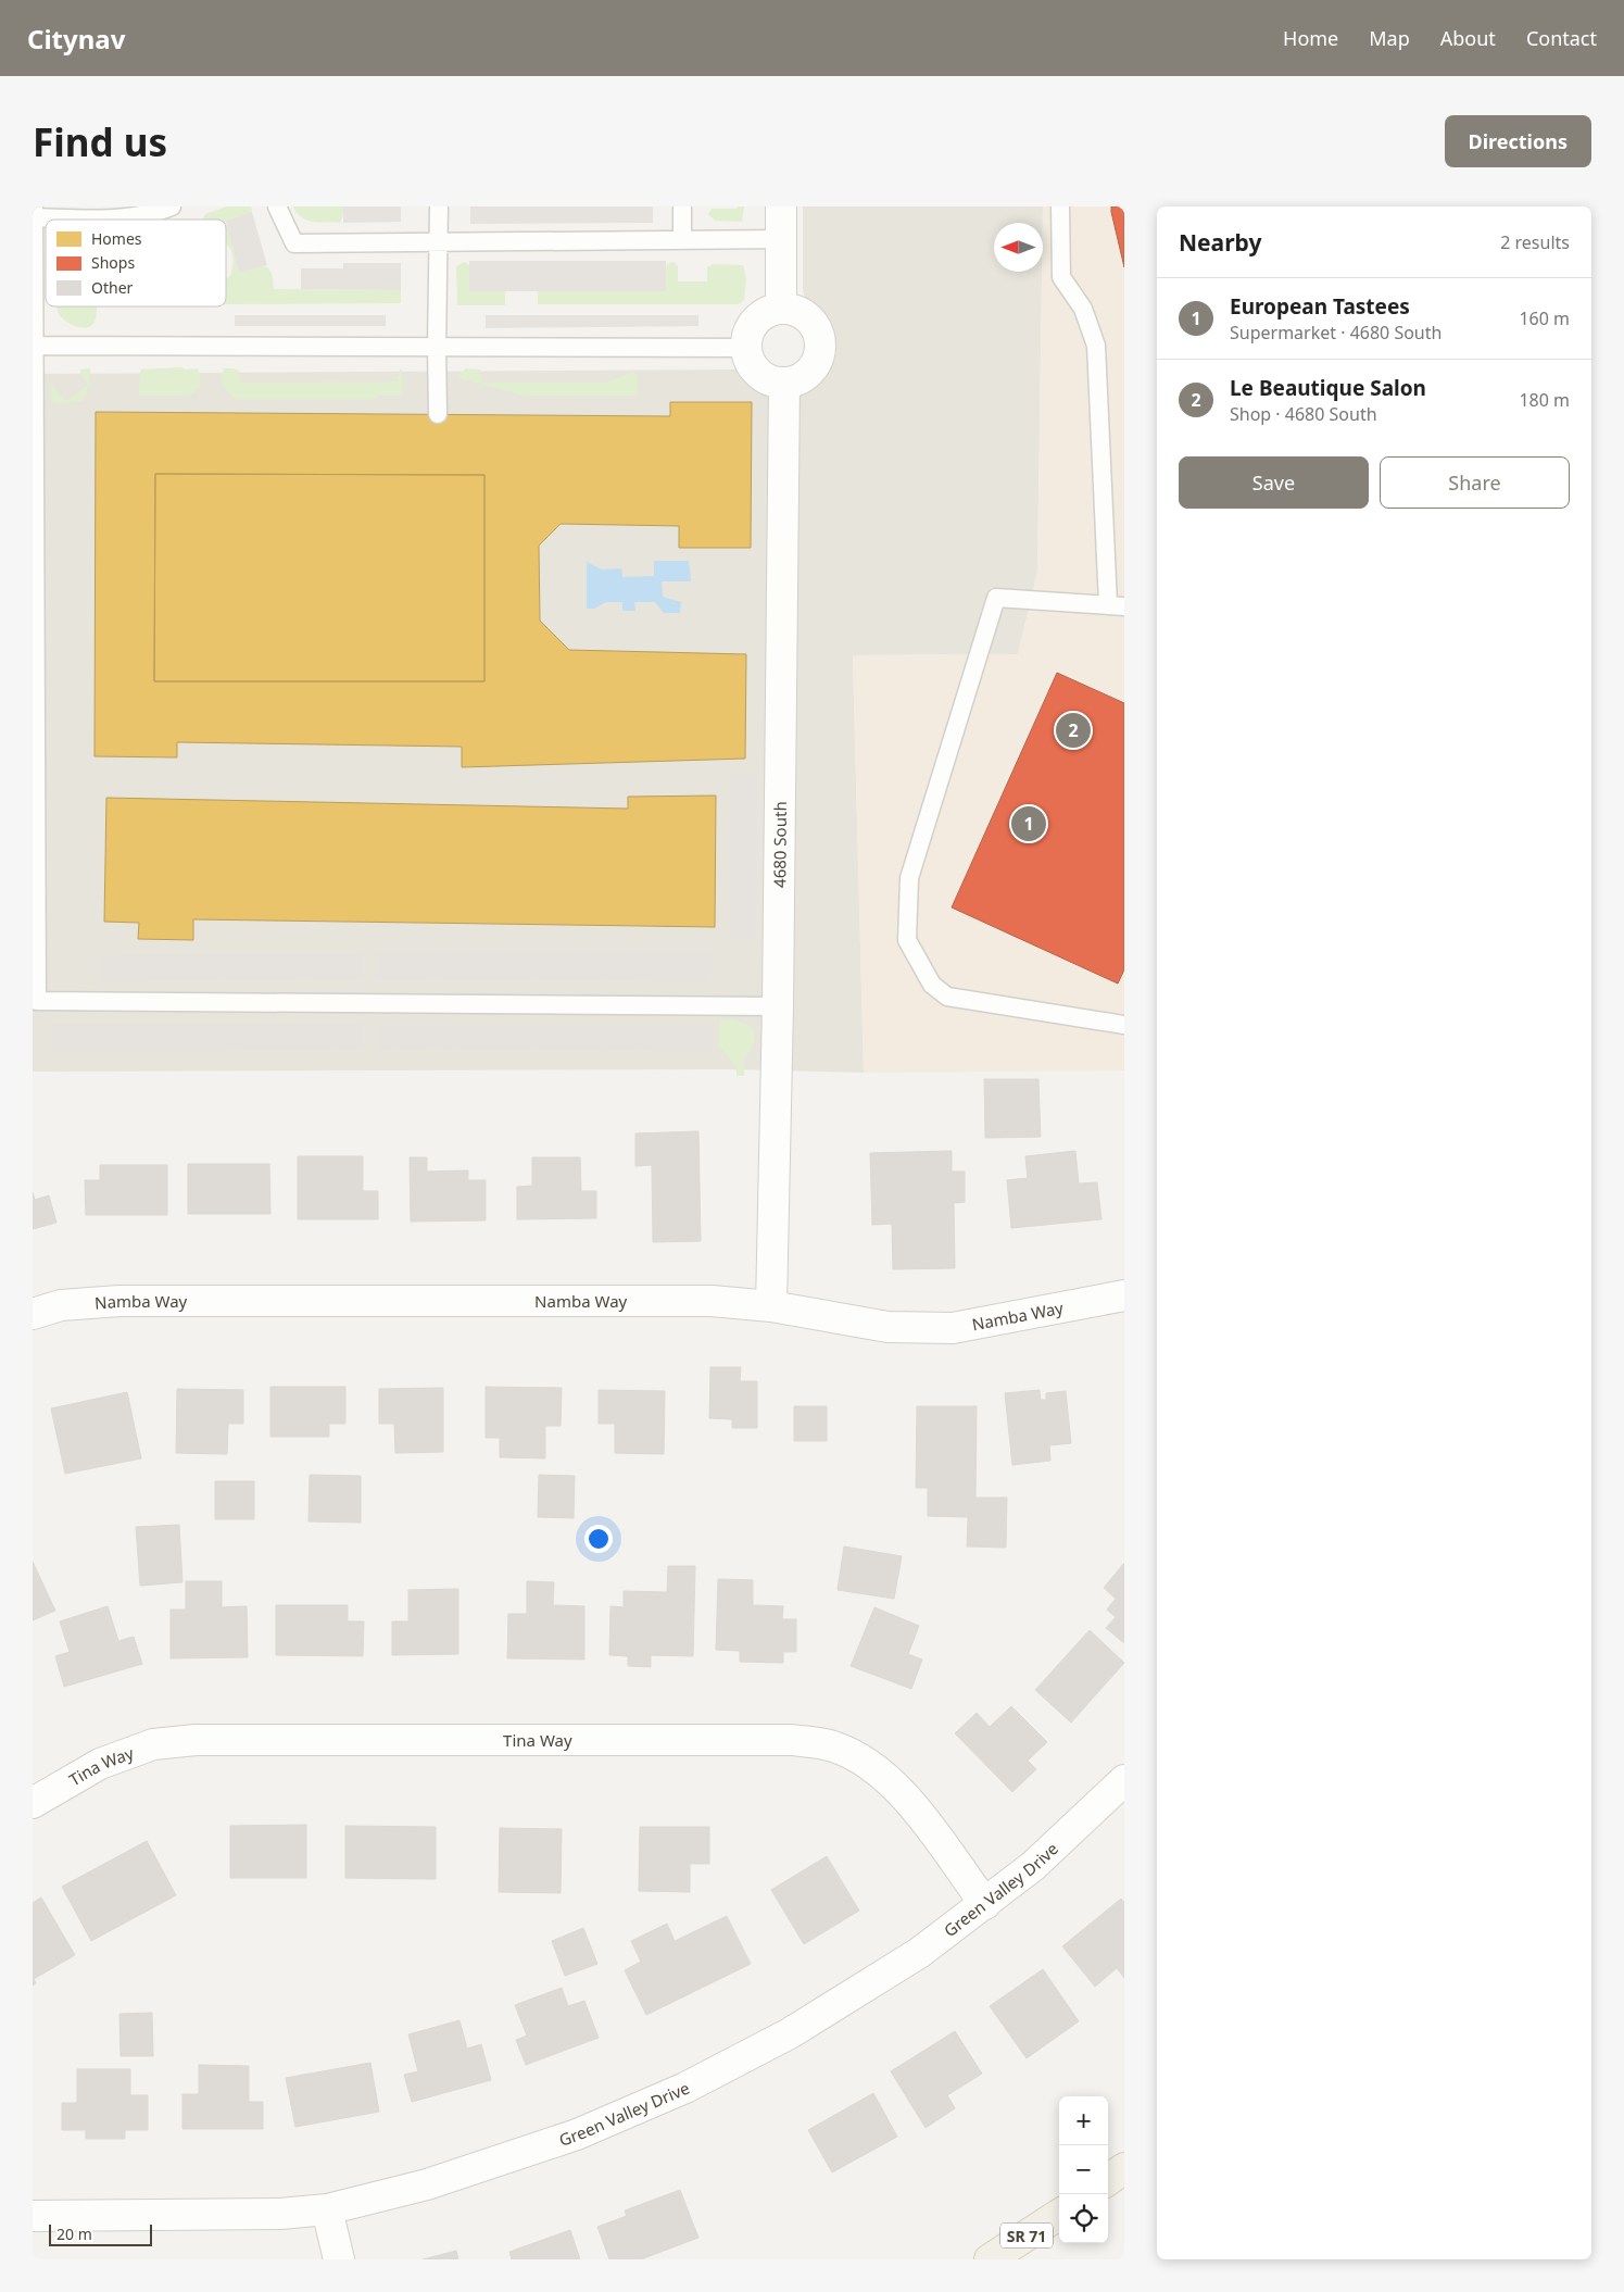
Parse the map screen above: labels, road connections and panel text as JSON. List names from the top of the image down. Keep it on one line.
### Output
{"streets":{"main road":["SR 71"],"street":["4680 South","Namba Way","Tina Way","Green Valley Drive"]},"crossings":[["4680 South","Namba Way"],["Tina Way","Green Valley Drive"]],"legend":["Homes","Shops","Other"],"scale_bar":"20 m","north":"left","page":{"header":"Citynav","nav":["Home","Map","About","Contact"],"buttons":["Directions",["Save","Share"]],"title":"Find us","heading":["Nearby","2 results"],"list":[{"mark":"1","name":"European Tastees","note":"Supermarket · 4680 South","value":"160 m"},{"mark":"2","name":"Le Beautique Salon","note":"Shop · 4680 South","value":"180 m"}],"pins":["2","1"],"map_buttons":["+","−"],"scale":"20 m"}}
